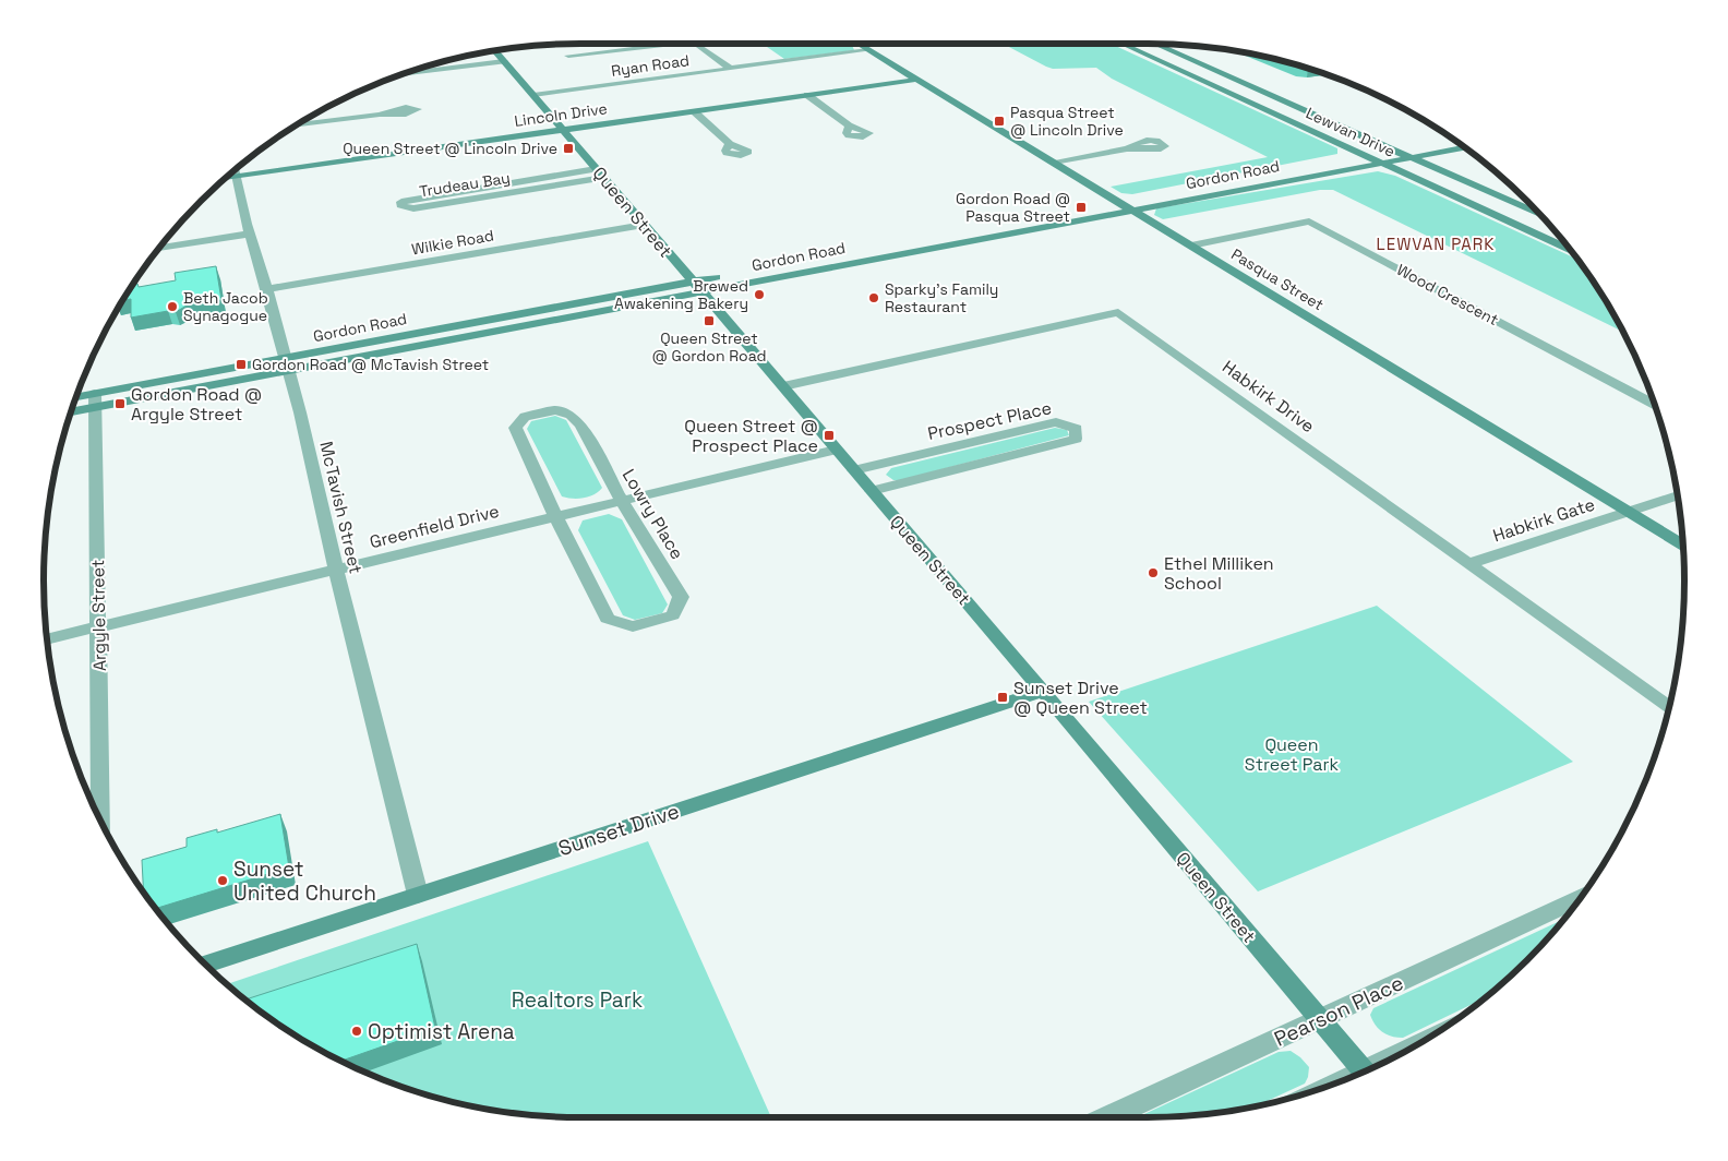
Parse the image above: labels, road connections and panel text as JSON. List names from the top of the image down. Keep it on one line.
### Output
{"streets":{"main road":["Lincoln Drive","Lewvan Drive","Gordon Road","Queen Street","Pasqua Street","Sunset Drive"],"street":["Ryan Road","Trudeau Bay","Wilkie Road","Wood Crescent","Habkirk Drive","Prospect Place","McTavish Street","Lowry Place","Habkirk Gate","Greenfield Drive","Argyle Street","Pearson Place"]},"crossings":[["Ryan Road","Queen Street"],["Ryan Road","Pasqua Street"],["Lincoln Drive","Queen Street"],["Lincoln Drive","Pasqua Street"],["Lincoln Drive","McTavish Street"],["Lewvan Drive","Gordon Road"],["Gordon Road","Queen Street"],["Gordon Road","Pasqua Street"],["Gordon Road","McTavish Street"],["Gordon Road","Argyle Street"],["Trudeau Bay","Queen Street"],["Queen Street","Wilkie Road"],["Queen Street","Habkirk Drive"],["Queen Street","Prospect Place"],["Queen Street","Greenfield Drive"],["Queen Street","Sunset Drive"],["Queen Street","Pearson Place"],["Wilkie Road","McTavish Street"],["Pasqua Street","Wood Crescent"],["Pasqua Street","Habkirk Gate"],["Habkirk Drive","Habkirk Gate"],["McTavish Street","Greenfield Drive"],["McTavish Street","Sunset Drive"],["Lowry Place","Greenfield Drive"],["Greenfield Drive","Argyle Street"]],"districts":["LEWVAN PARK"],"parks":["Queen Street Park","Realtors Park"],"places":{"transit":["Pasqua Street @ Lincoln Drive","Queen Street @ Lincoln Drive","Gordon Road @ Pasqua Street","Queen Street @ Gordon Road","Gordon Road @ McTavish Street","Gordon Road @ Argyle Street","Queen Street @ Prospect Place","Sunset Drive @ Queen Street"],"other":["Brewed Awakening Bakery","Sparky's Family Restaurant","Beth Jacob Synagogue","Ethel Milliken School","Sunset United Church","Optimist Arena"]}}
